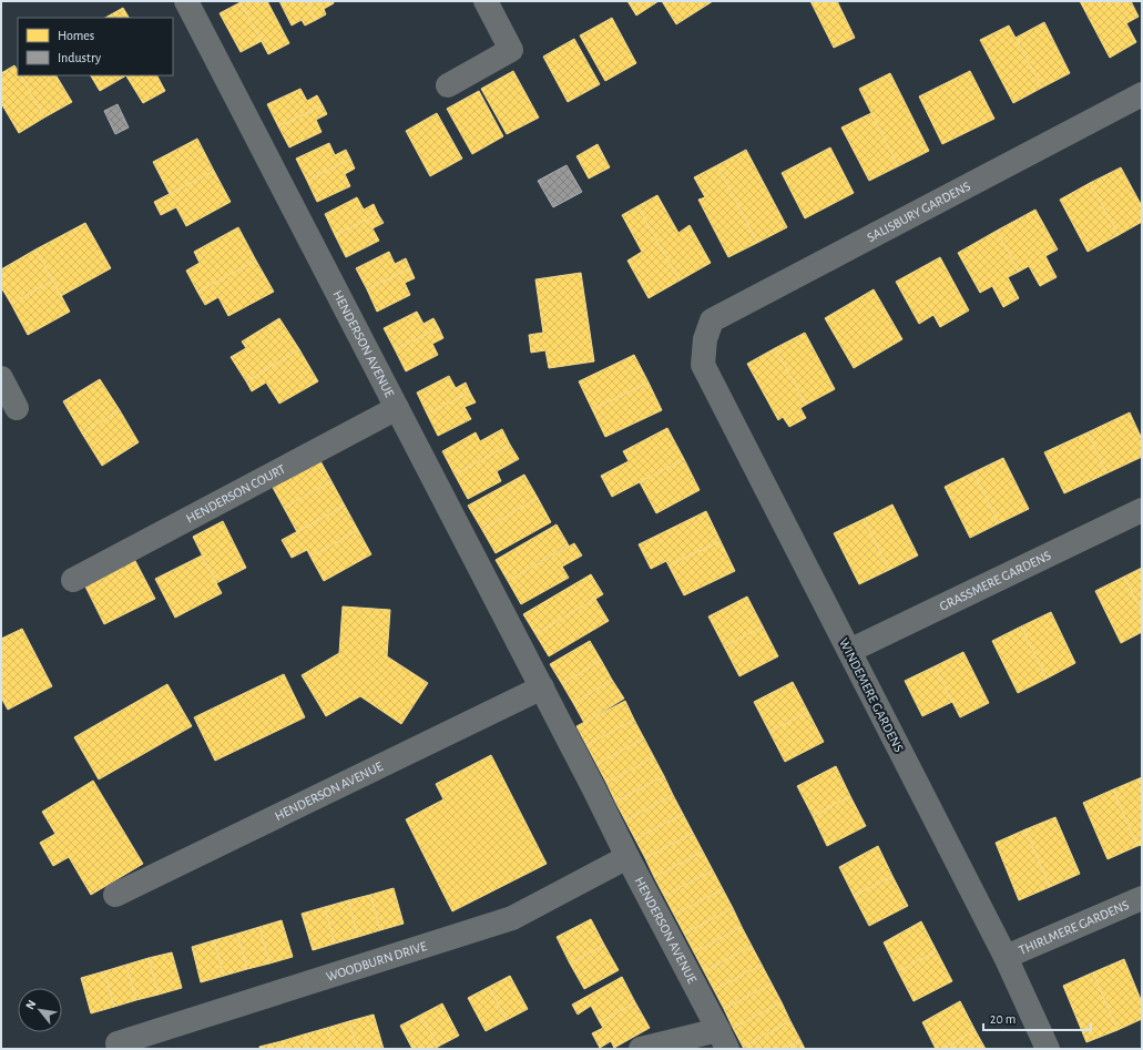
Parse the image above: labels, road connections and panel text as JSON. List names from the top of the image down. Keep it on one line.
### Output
{"streets":{"street":["SALISBURY GARDENS","HENDERSON AVENUE","HENDERSON COURT","GRASSMERE GARDENS","WINDEMERE GARDENS","THIRLMERE GARDENS","WOODBURN DRIVE"]},"crossings":[["SALISBURY GARDENS","WINDEMERE GARDENS"],["HENDERSON AVENUE","HENDERSON COURT"],["HENDERSON AVENUE","WOODBURN DRIVE"],["GRASSMERE GARDENS","WINDEMERE GARDENS"],["WINDEMERE GARDENS","THIRLMERE GARDENS"]],"legend":["Homes","Industry"],"scale_bar":"20 m","north":"top left"}
